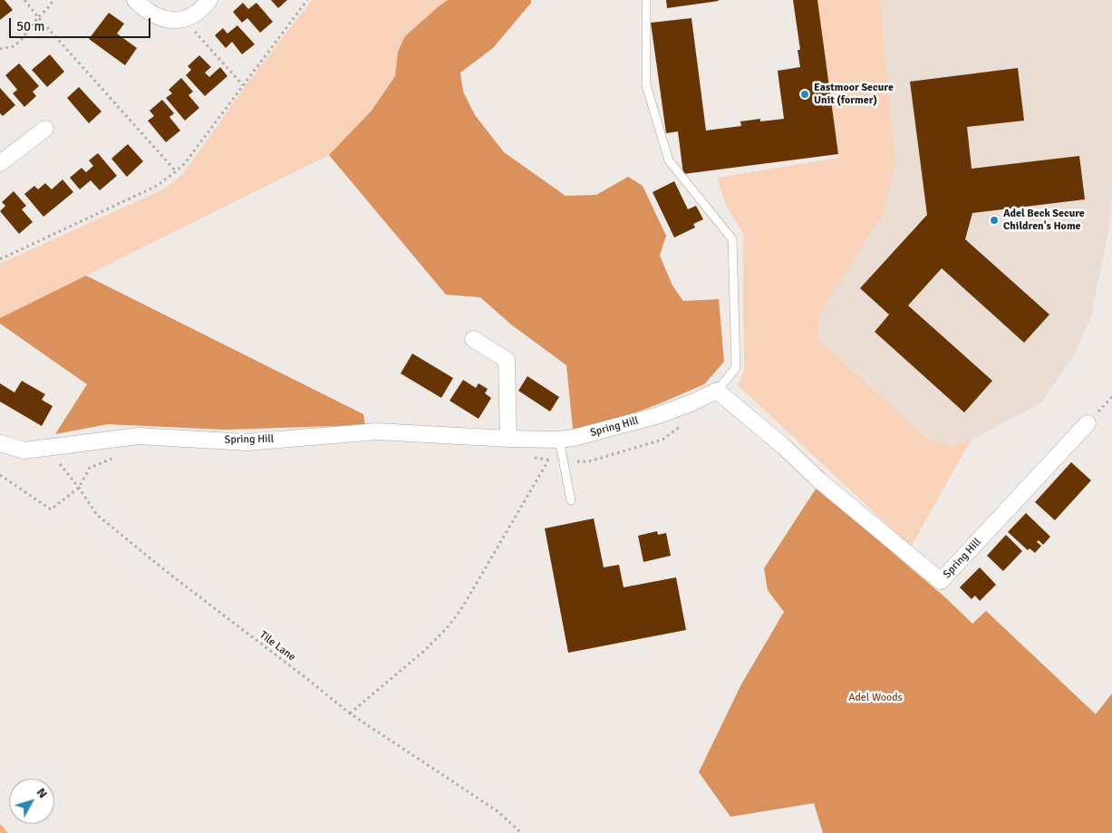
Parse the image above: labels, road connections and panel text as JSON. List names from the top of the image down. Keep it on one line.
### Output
{"streets":{"street":["Spring Hill"],"path":["Tile Lane"]},"crossings":[["Spring Hill","Tile Lane"]],"parks":["Adel Woods"],"places":["Eastmoor Secure Unit (former)","Adel Beck Secure Children's Home"],"scale_bar":"50 m","north":"top right"}
